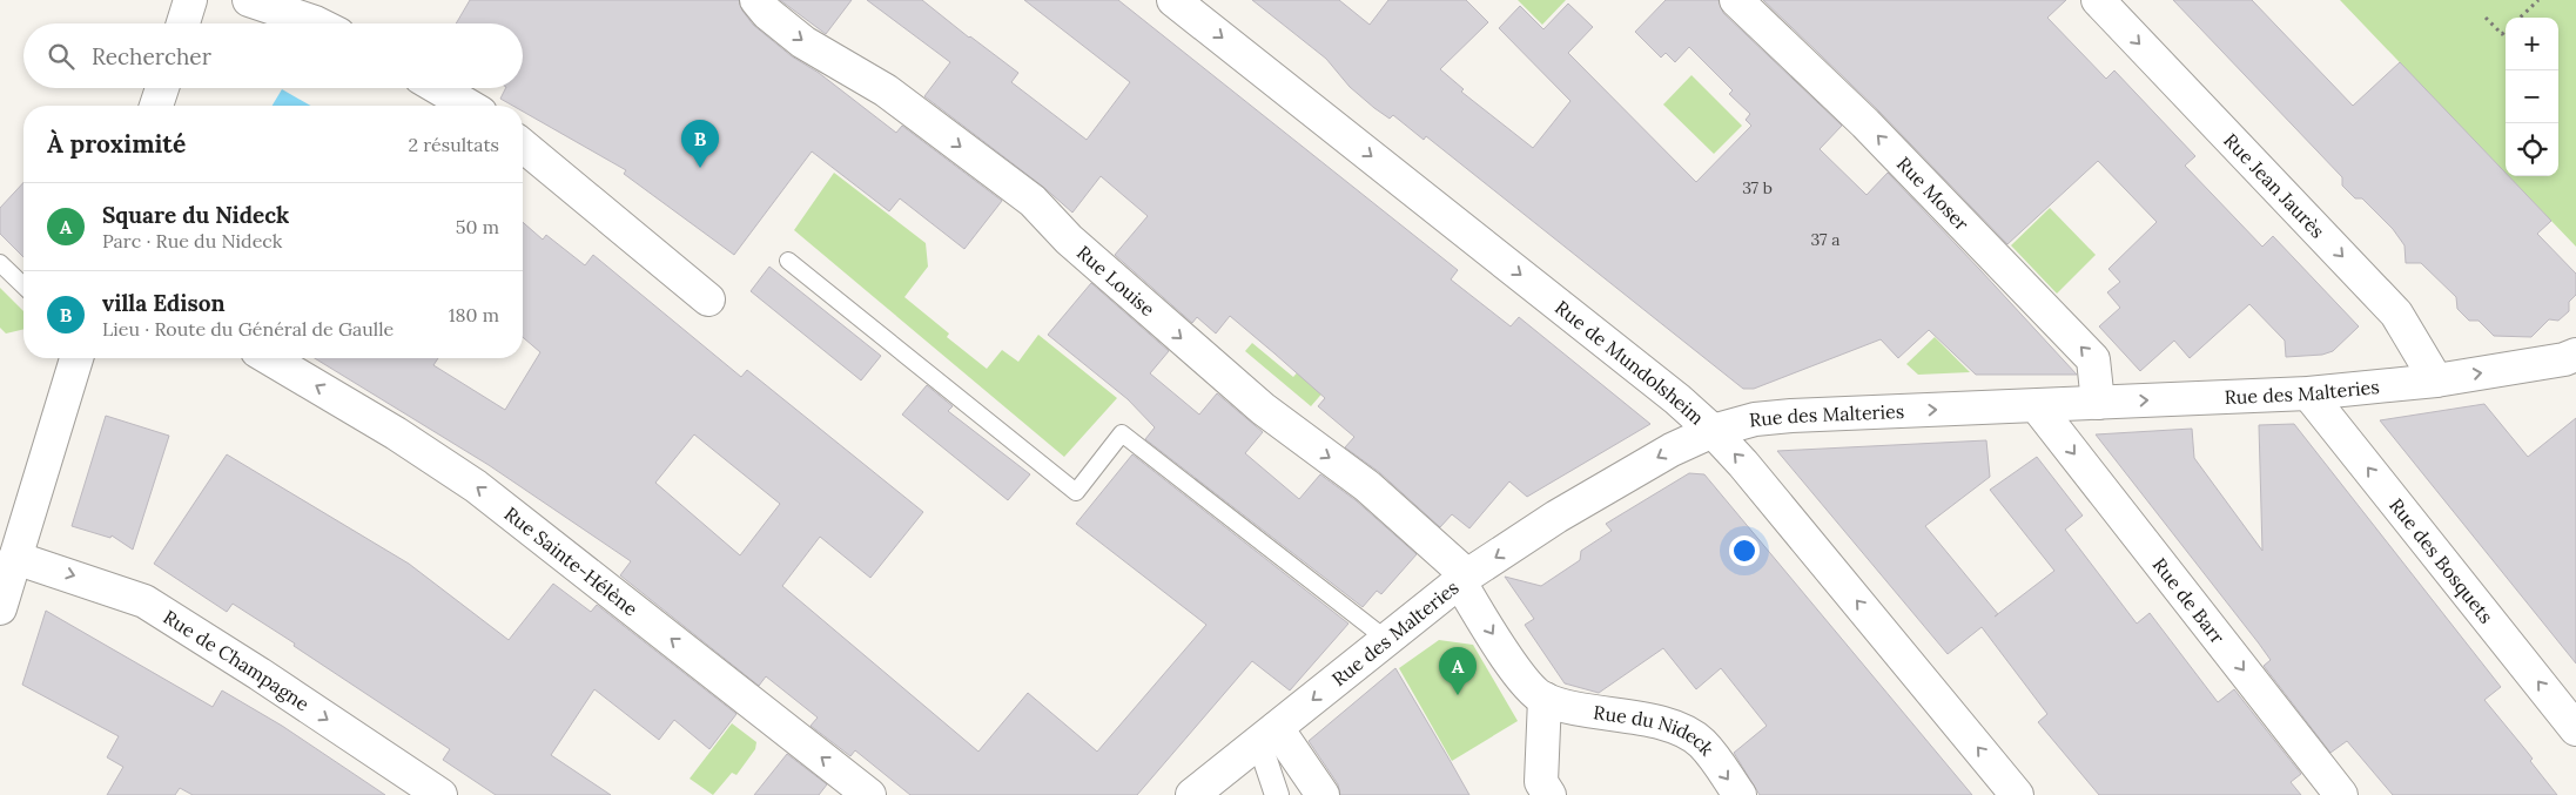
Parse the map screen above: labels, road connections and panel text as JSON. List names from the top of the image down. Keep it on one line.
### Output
{"streets":{"street":["Rue Jean Jaurès","Rue Moser","Rue Louise","Rue de Mundolsheim","Rue des Malteries","Rue Sainte-Hélène","Rue des Bosquets","Rue de Barr","Rue de Champagne","Rue du Nideck"]},"crossings":[["Rue Jean Jaurès","Rue des Malteries"],["Rue Moser","Rue des Malteries"],["Rue Louise","Rue des Malteries"],["Rue Louise","Rue du Nideck"],["Rue de Mundolsheim","Rue des Malteries"],["Rue des Malteries","Rue des Bosquets"],["Rue des Malteries","Rue de Barr"],["Rue des Malteries","Rue du Nideck"]],"one_way":["Rue Jean Jaurès","Rue Moser","Rue Louise","Rue Sainte-Hélène","Rue des Bosquets","Rue de Barr","Rue de Champagne","Rue du Nideck"],"house_numbers":["37 b","37 a"],"page":{"map_buttons":["+","−"],"search":"Rechercher","heading":["À proximité","2 résultats"],"pins":["B","A"],"list":[{"mark":"A","name":"Square du Nideck","note":"Parc · Rue du Nideck","value":"50 m"},{"mark":"B","name":"villa Edison","note":"Lieu · Route du Général de Gaulle","value":"180 m"}]}}
